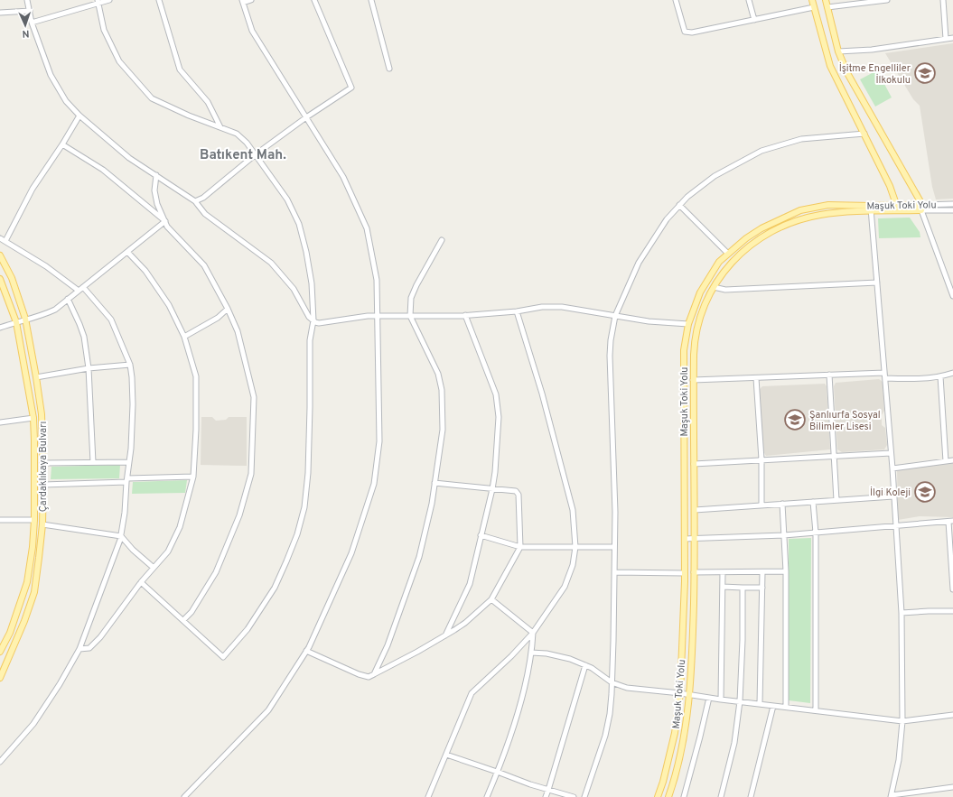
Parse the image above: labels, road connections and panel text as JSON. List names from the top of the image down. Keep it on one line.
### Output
{"streets":{"main road":["Maşuk Toki Yolu","Çardaklıkaya Bulvarı"]},"districts":["Batıkent Mah."],"places":{"school or university":["İşitme Engelliler İlkokulu","Şanlıurfa Sosyal Bilimler Lisesi","İlgi Koleji"]},"north":"bottom"}
